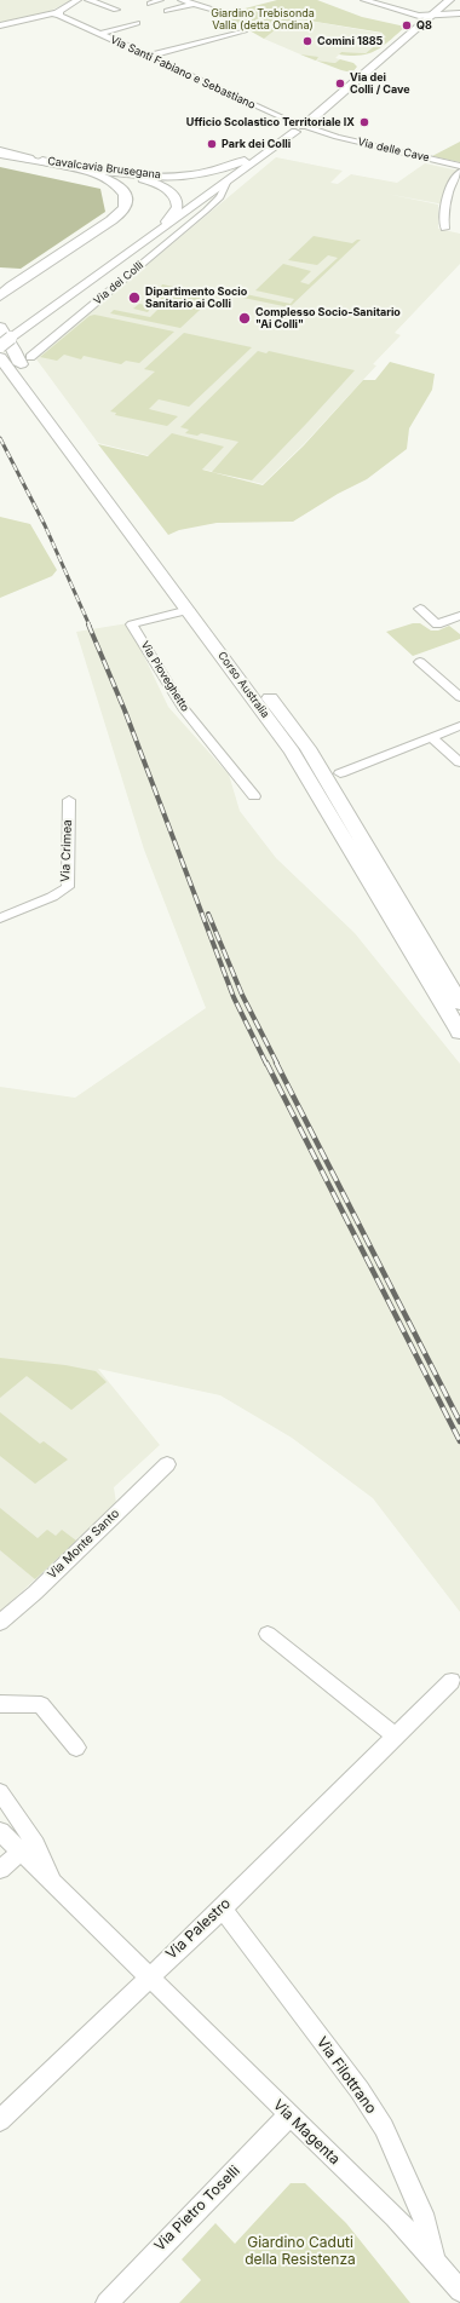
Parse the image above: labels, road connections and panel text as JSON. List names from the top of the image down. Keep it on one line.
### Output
{"streets":{"highway":["Corso Australia"],"main road":["Cavalcavia Brusegana","Via dei Colli"],"street":["Via Santi Fabiano e Sebastiano","Via delle Cave","Via Pioveghetto","Via Crimea","Via Monte Santo","Via Palestro","Via Filottrano","Via Magenta","Via Pietro Toselli"]},"crossings":[["Via Santi Fabiano e Sebastiano","Via delle Cave"],["Via Santi Fabiano e Sebastiano","Cavalcavia Brusegana"],["Via Santi Fabiano e Sebastiano","Via dei Colli"],["Via delle Cave","Via dei Colli"],["Via dei Colli","Corso Australia"],["Via Pioveghetto","Corso Australia"],["Via Palestro","Via Filottrano"],["Via Palestro","Via Magenta"],["Via Filottrano","Via Magenta"],["Via Magenta","Via Pietro Toselli"]],"parks":["Giardino Trebisonda Valla (detta Ondina)","Giardino Caduti della Resistenza"],"places":["Q8","Comini 1885","Via dei Colli / Cave","Ufficio Scolastico Territoriale IX","Park dei Colli","Dipartimento Socio Sanitario ai Colli","Complesso Socio-Sanitario \"Ai Colli\""]}
